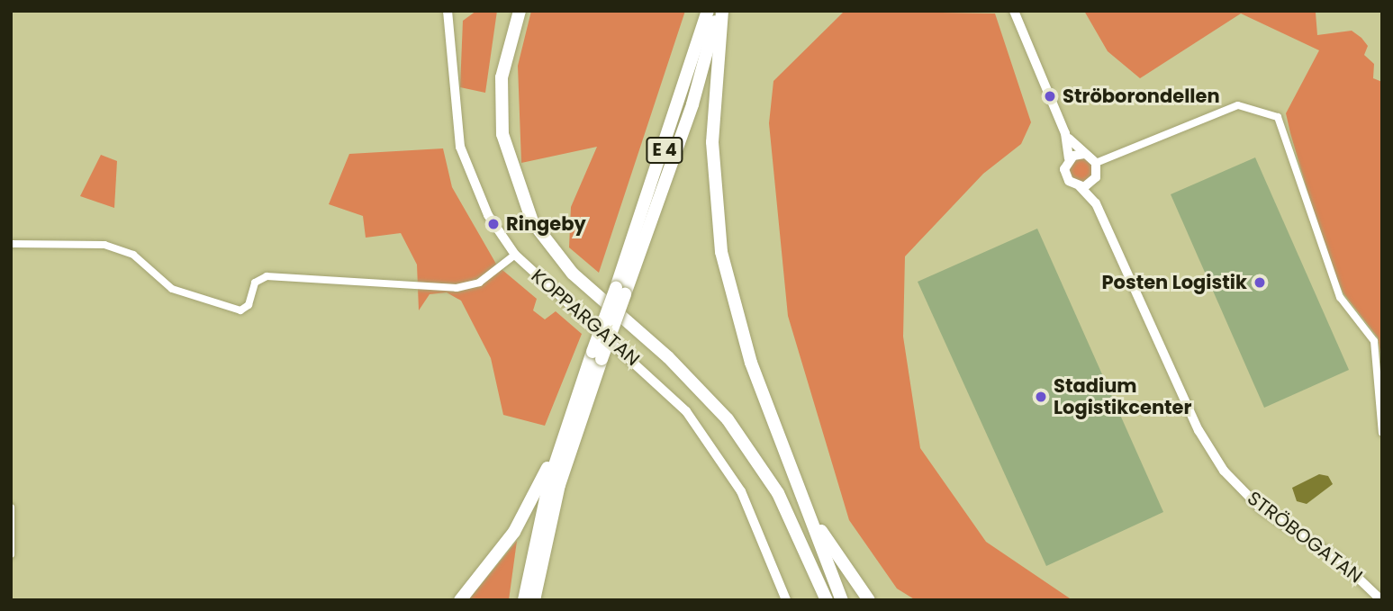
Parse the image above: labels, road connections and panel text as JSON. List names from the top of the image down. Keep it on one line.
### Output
{"streets":{"highway":["E 4"],"street":["KOPPARGATAN","STRÖBOGATAN"]},"places":["Ströborondellen","Ringeby","Posten Logistik","Stadium Logistikcenter"]}
